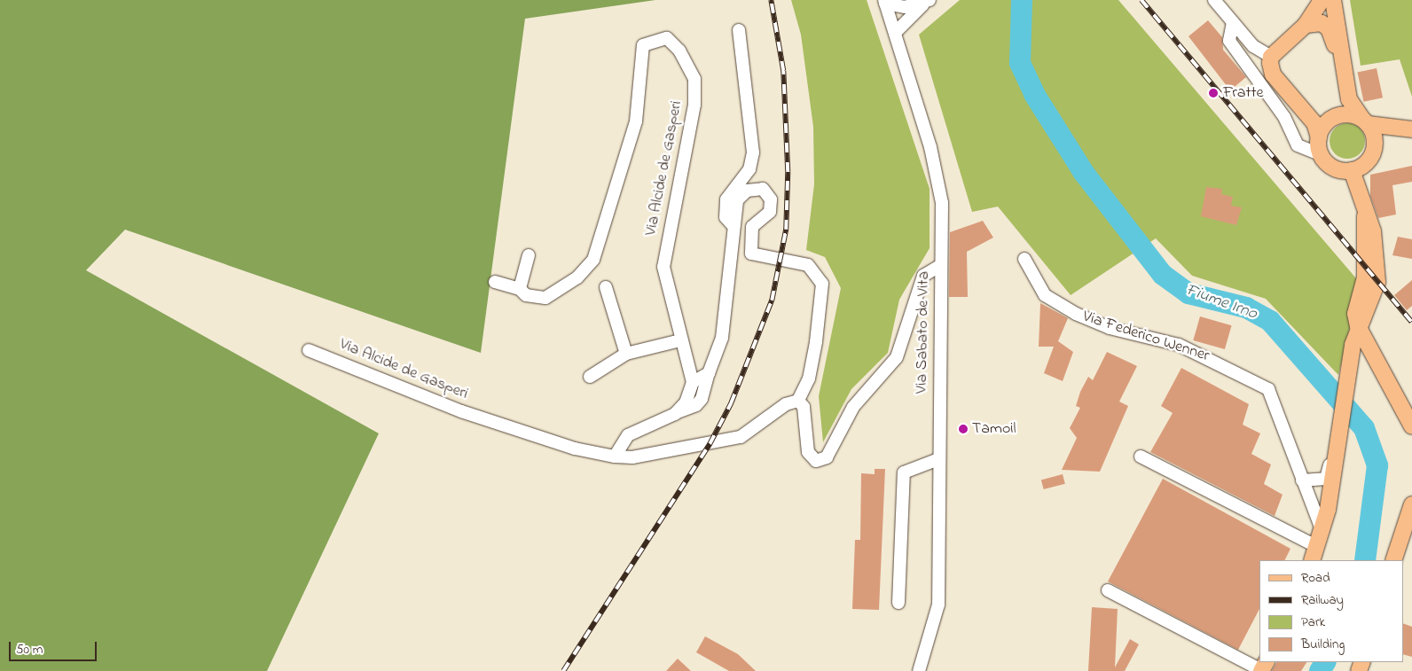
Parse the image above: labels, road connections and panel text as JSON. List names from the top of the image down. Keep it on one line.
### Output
{"streets":{"street":["Via Alcide de Gasperi","Via Sabato de Vita","Via Federico Wenner"]},"water":["Fiume Irno"],"places":["Fratte","Tamoil"],"legend":["Road","Railway","Park","Building"],"scale_bar":"50 m"}
